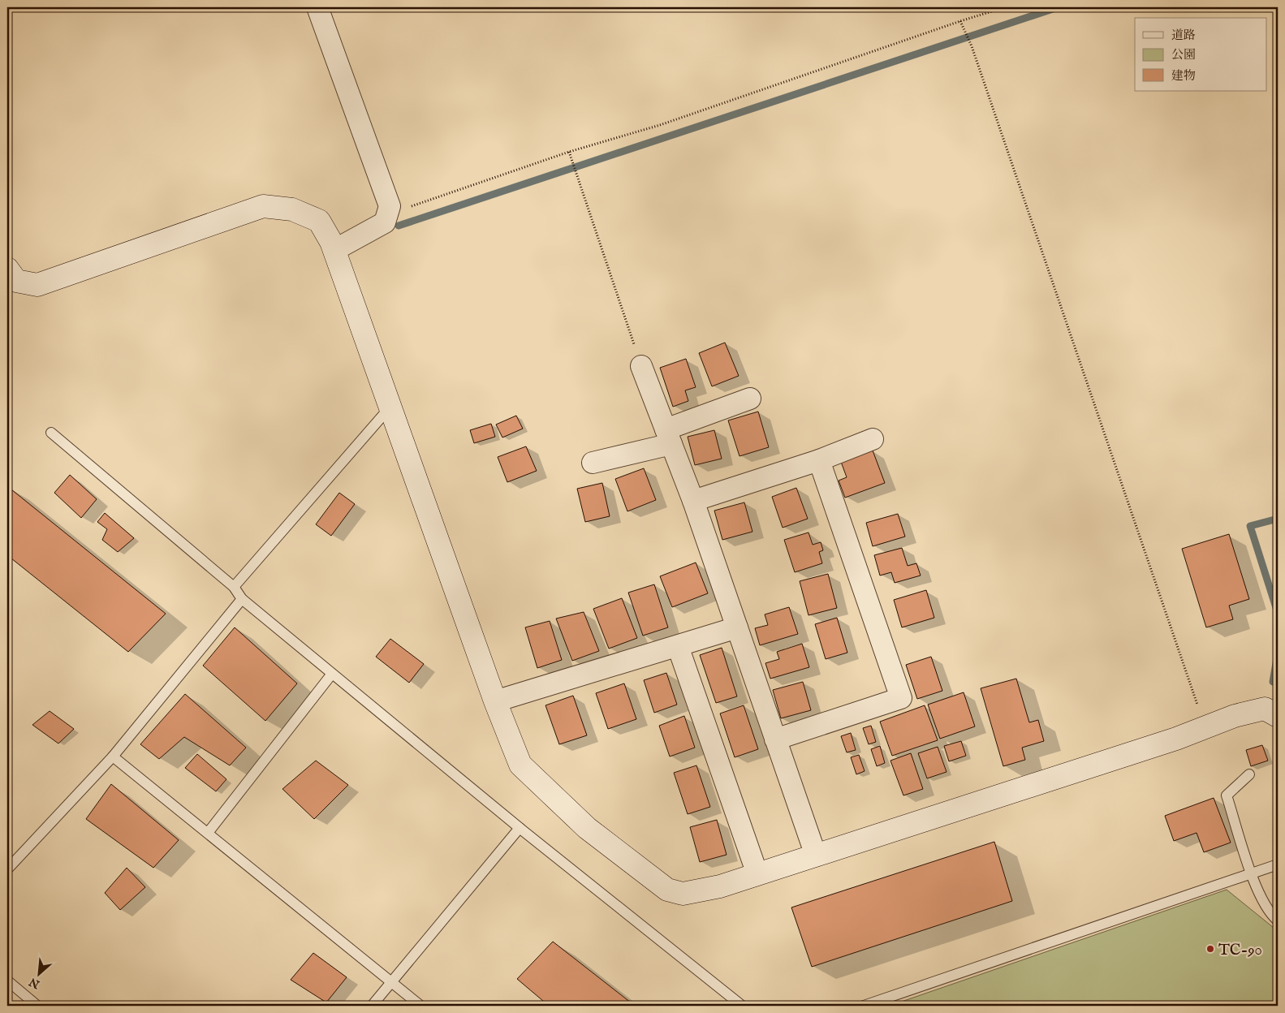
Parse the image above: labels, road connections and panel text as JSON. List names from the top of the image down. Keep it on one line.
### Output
{"places":["TC-90"],"legend":["道路","公園","建物"],"north":"bottom left"}
